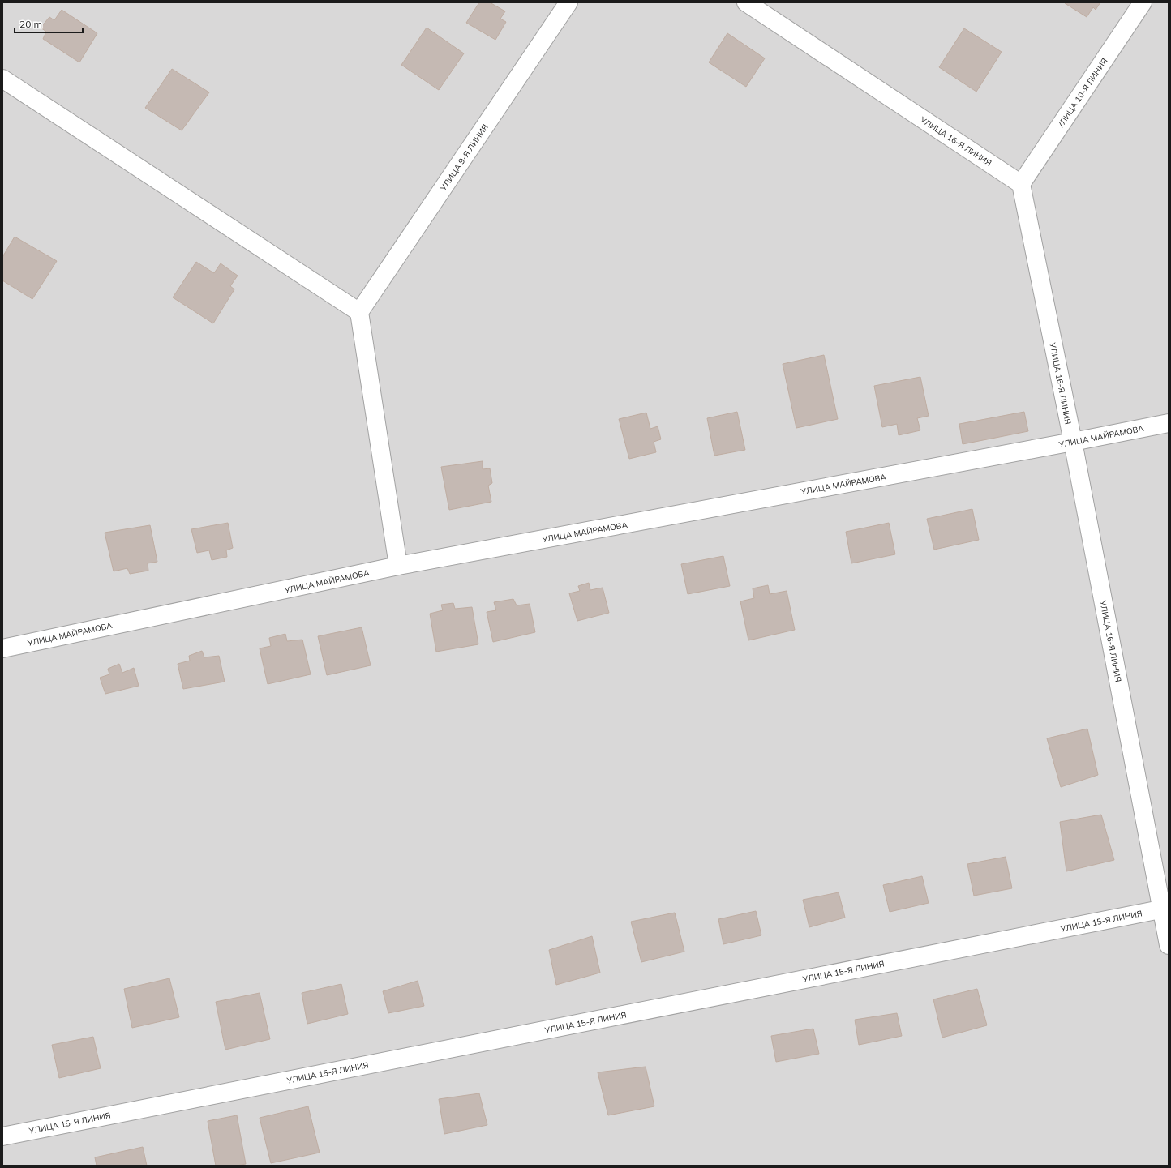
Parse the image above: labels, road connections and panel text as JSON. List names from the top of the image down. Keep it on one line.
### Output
{"streets":{"street":["УЛИЦА 10-Я ЛИНИЯ","УЛИЦА 16-Я ЛИНИЯ","УЛИЦА 9-Я ЛИНИЯ","УЛИЦА МАЙРАМОВА","УЛИЦА 15-Я ЛИНИЯ"]},"crossings":[["УЛИЦА 10-Я ЛИНИЯ","УЛИЦА 16-Я ЛИНИЯ"],["УЛИЦА 16-Я ЛИНИЯ","УЛИЦА МАЙРАМОВА"],["УЛИЦА 16-Я ЛИНИЯ","УЛИЦА 15-Я ЛИНИЯ"]],"scale_bar":"20 m"}
